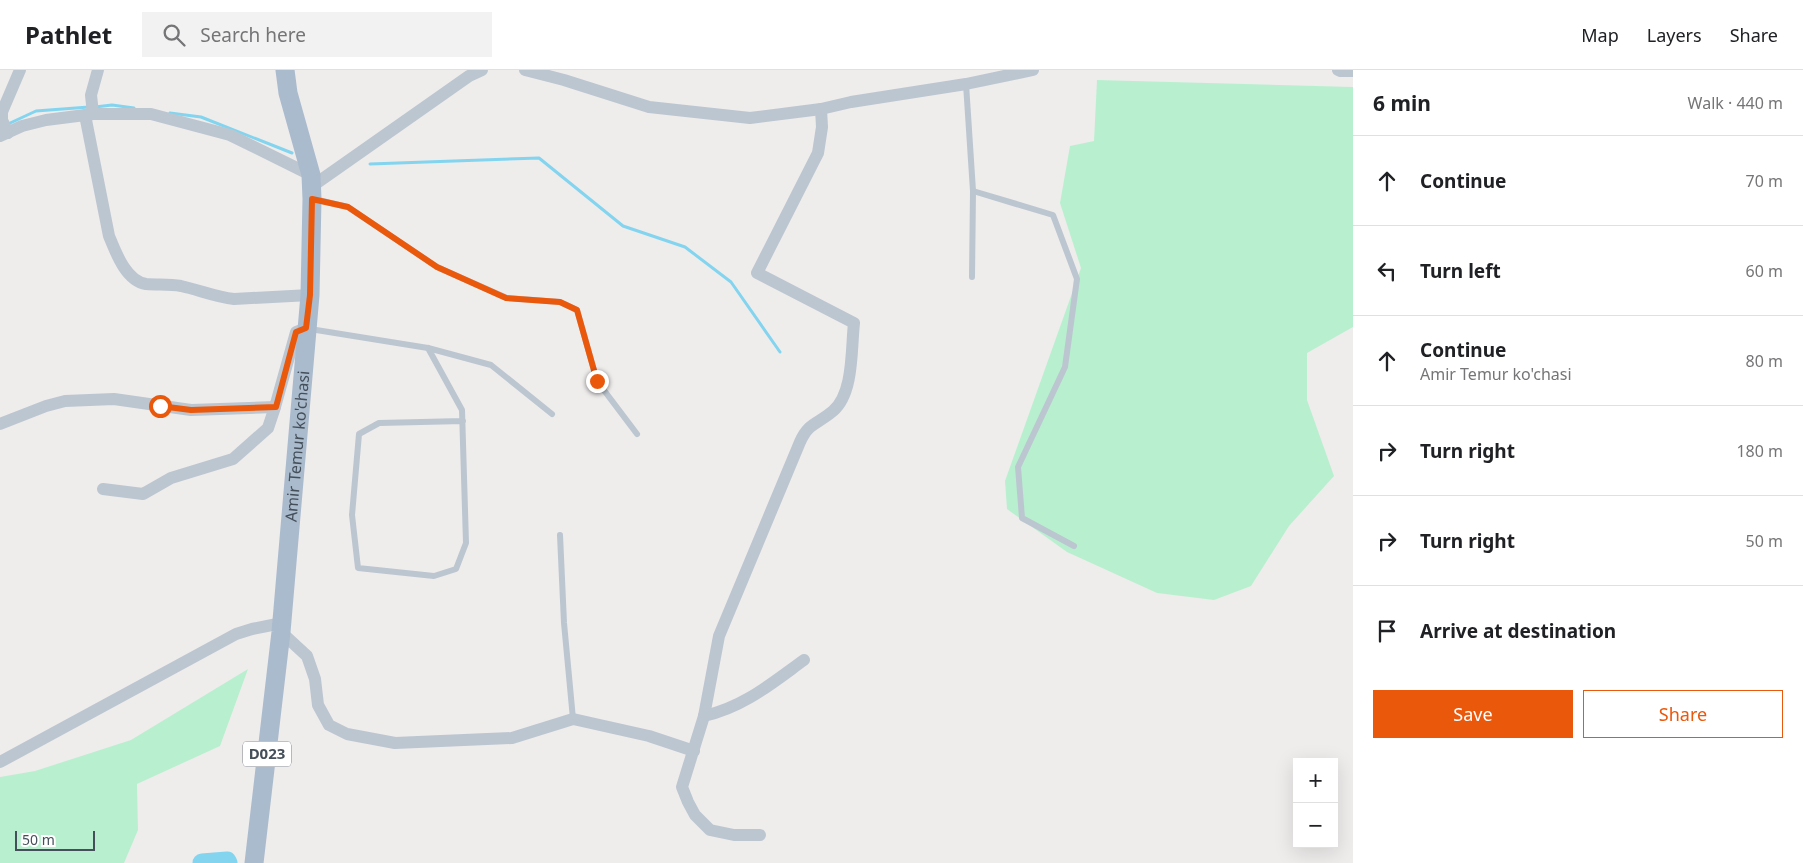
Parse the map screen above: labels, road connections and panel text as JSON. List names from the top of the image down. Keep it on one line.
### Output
{"streets":{"main road":["Amir Temur ko'chasi","D023"]},"crossings":[["Amir Temur ko'chasi","D023"]],"scale_bar":"50 m","page":{"header":"Pathlet","search":"Search here","nav":["Map","Layers","Share"],"heading":["6 min","Walk · 440 m"],"list":[["Continue","70 m"],["Turn left","60 m"],["Continue","Amir Temur ko'chasi","80 m"],["Turn right","180 m"],["Turn right","50 m"],"Arrive at destination"],"buttons":["Save","Share"],"map_buttons":["+","−"],"scale":"50 m"}}
